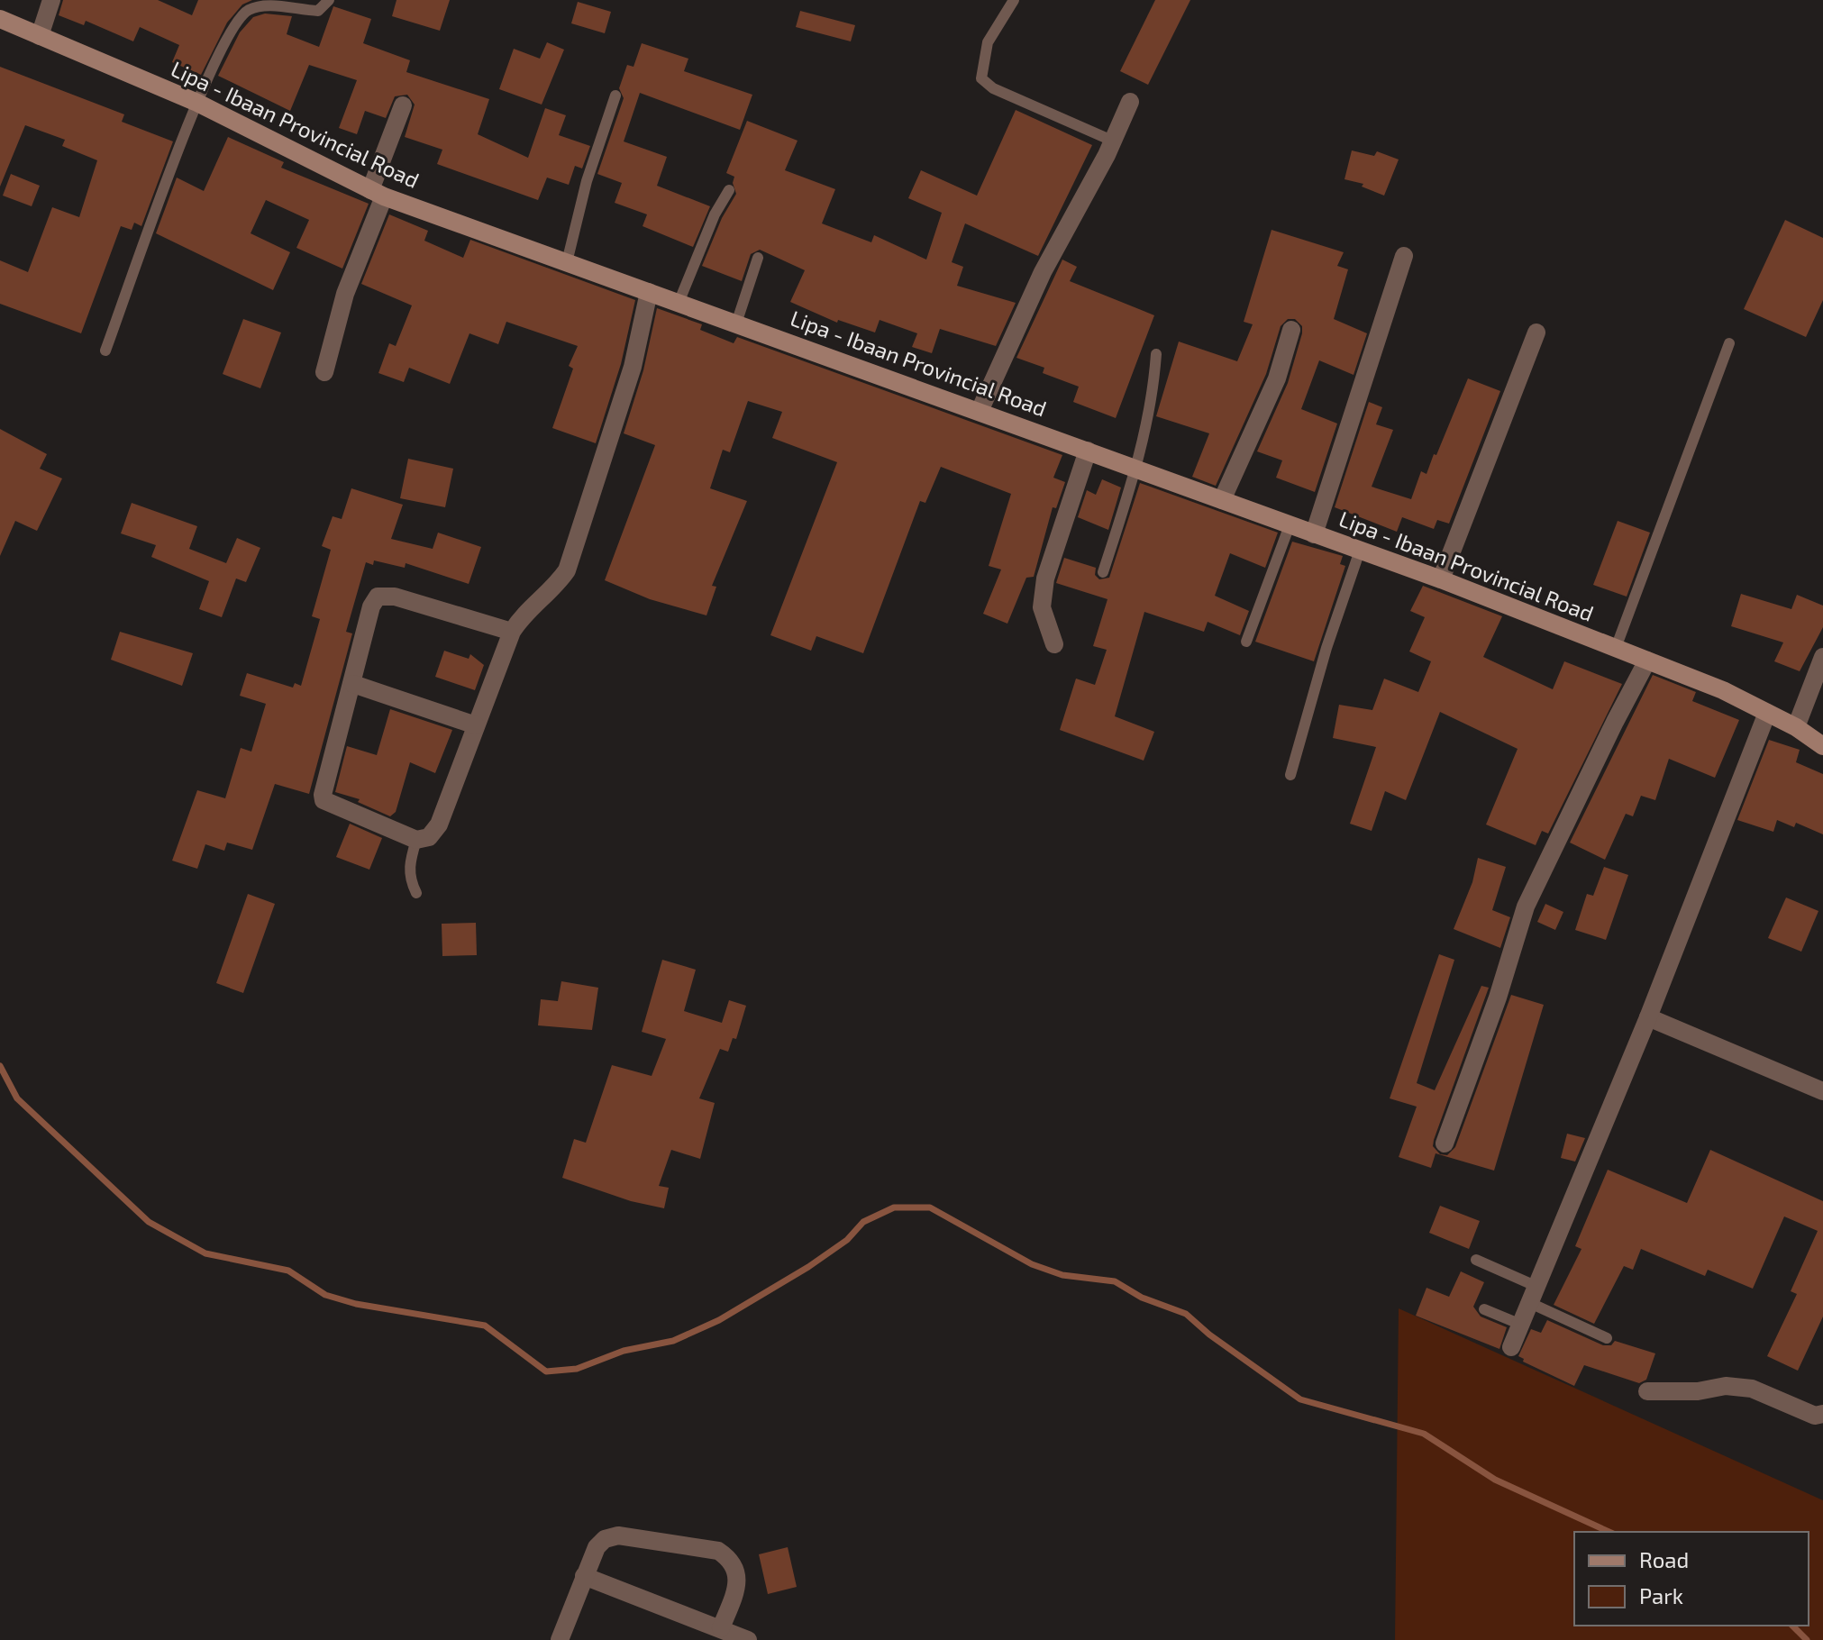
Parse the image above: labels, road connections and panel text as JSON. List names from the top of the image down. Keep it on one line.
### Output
{"streets":{"main road":["Lipa - Ibaan Provincial Road"]},"legend":["Road","Park"]}
